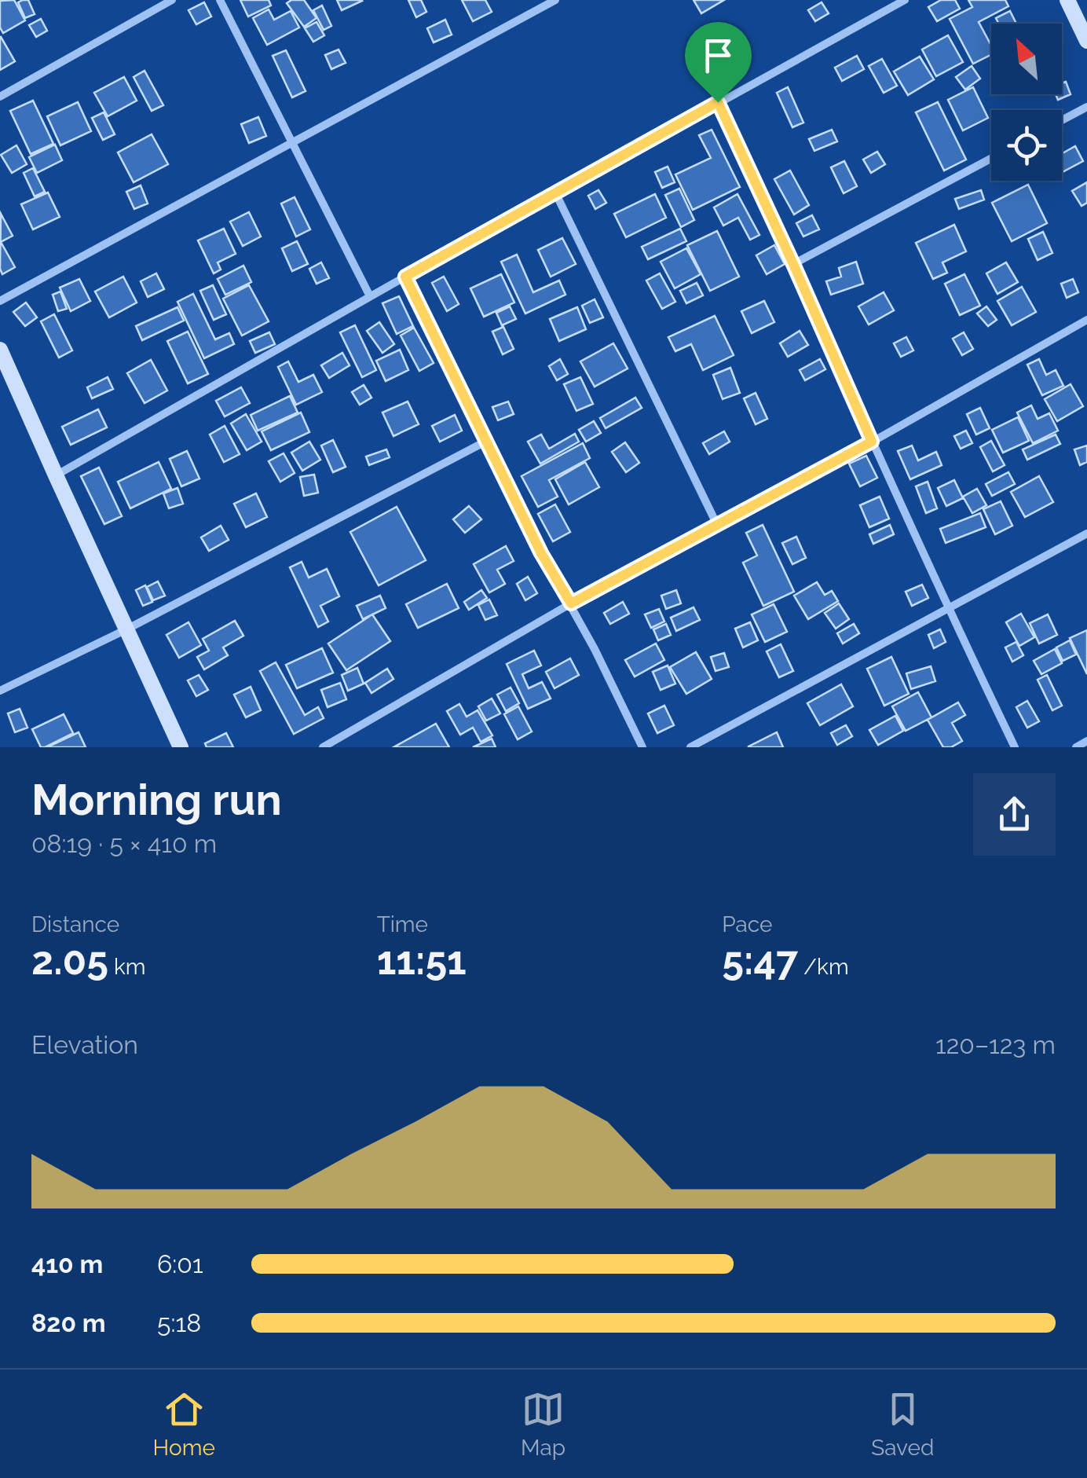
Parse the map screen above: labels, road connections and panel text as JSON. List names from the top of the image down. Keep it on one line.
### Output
{"north":"top left","page":{"heading":["Morning run","08:19 · 5 × 410 m"],"stats":[["Distance","2.05 km"],["Time","11:51"],["Pace","5:47 /km"]],"chart":["Elevation","120–123 m"],"list":[{"name":"410 m","note":"6:01"},{"name":"820 m","note":"5:18"}],"tabs":["Home","Map","Saved"]}}
